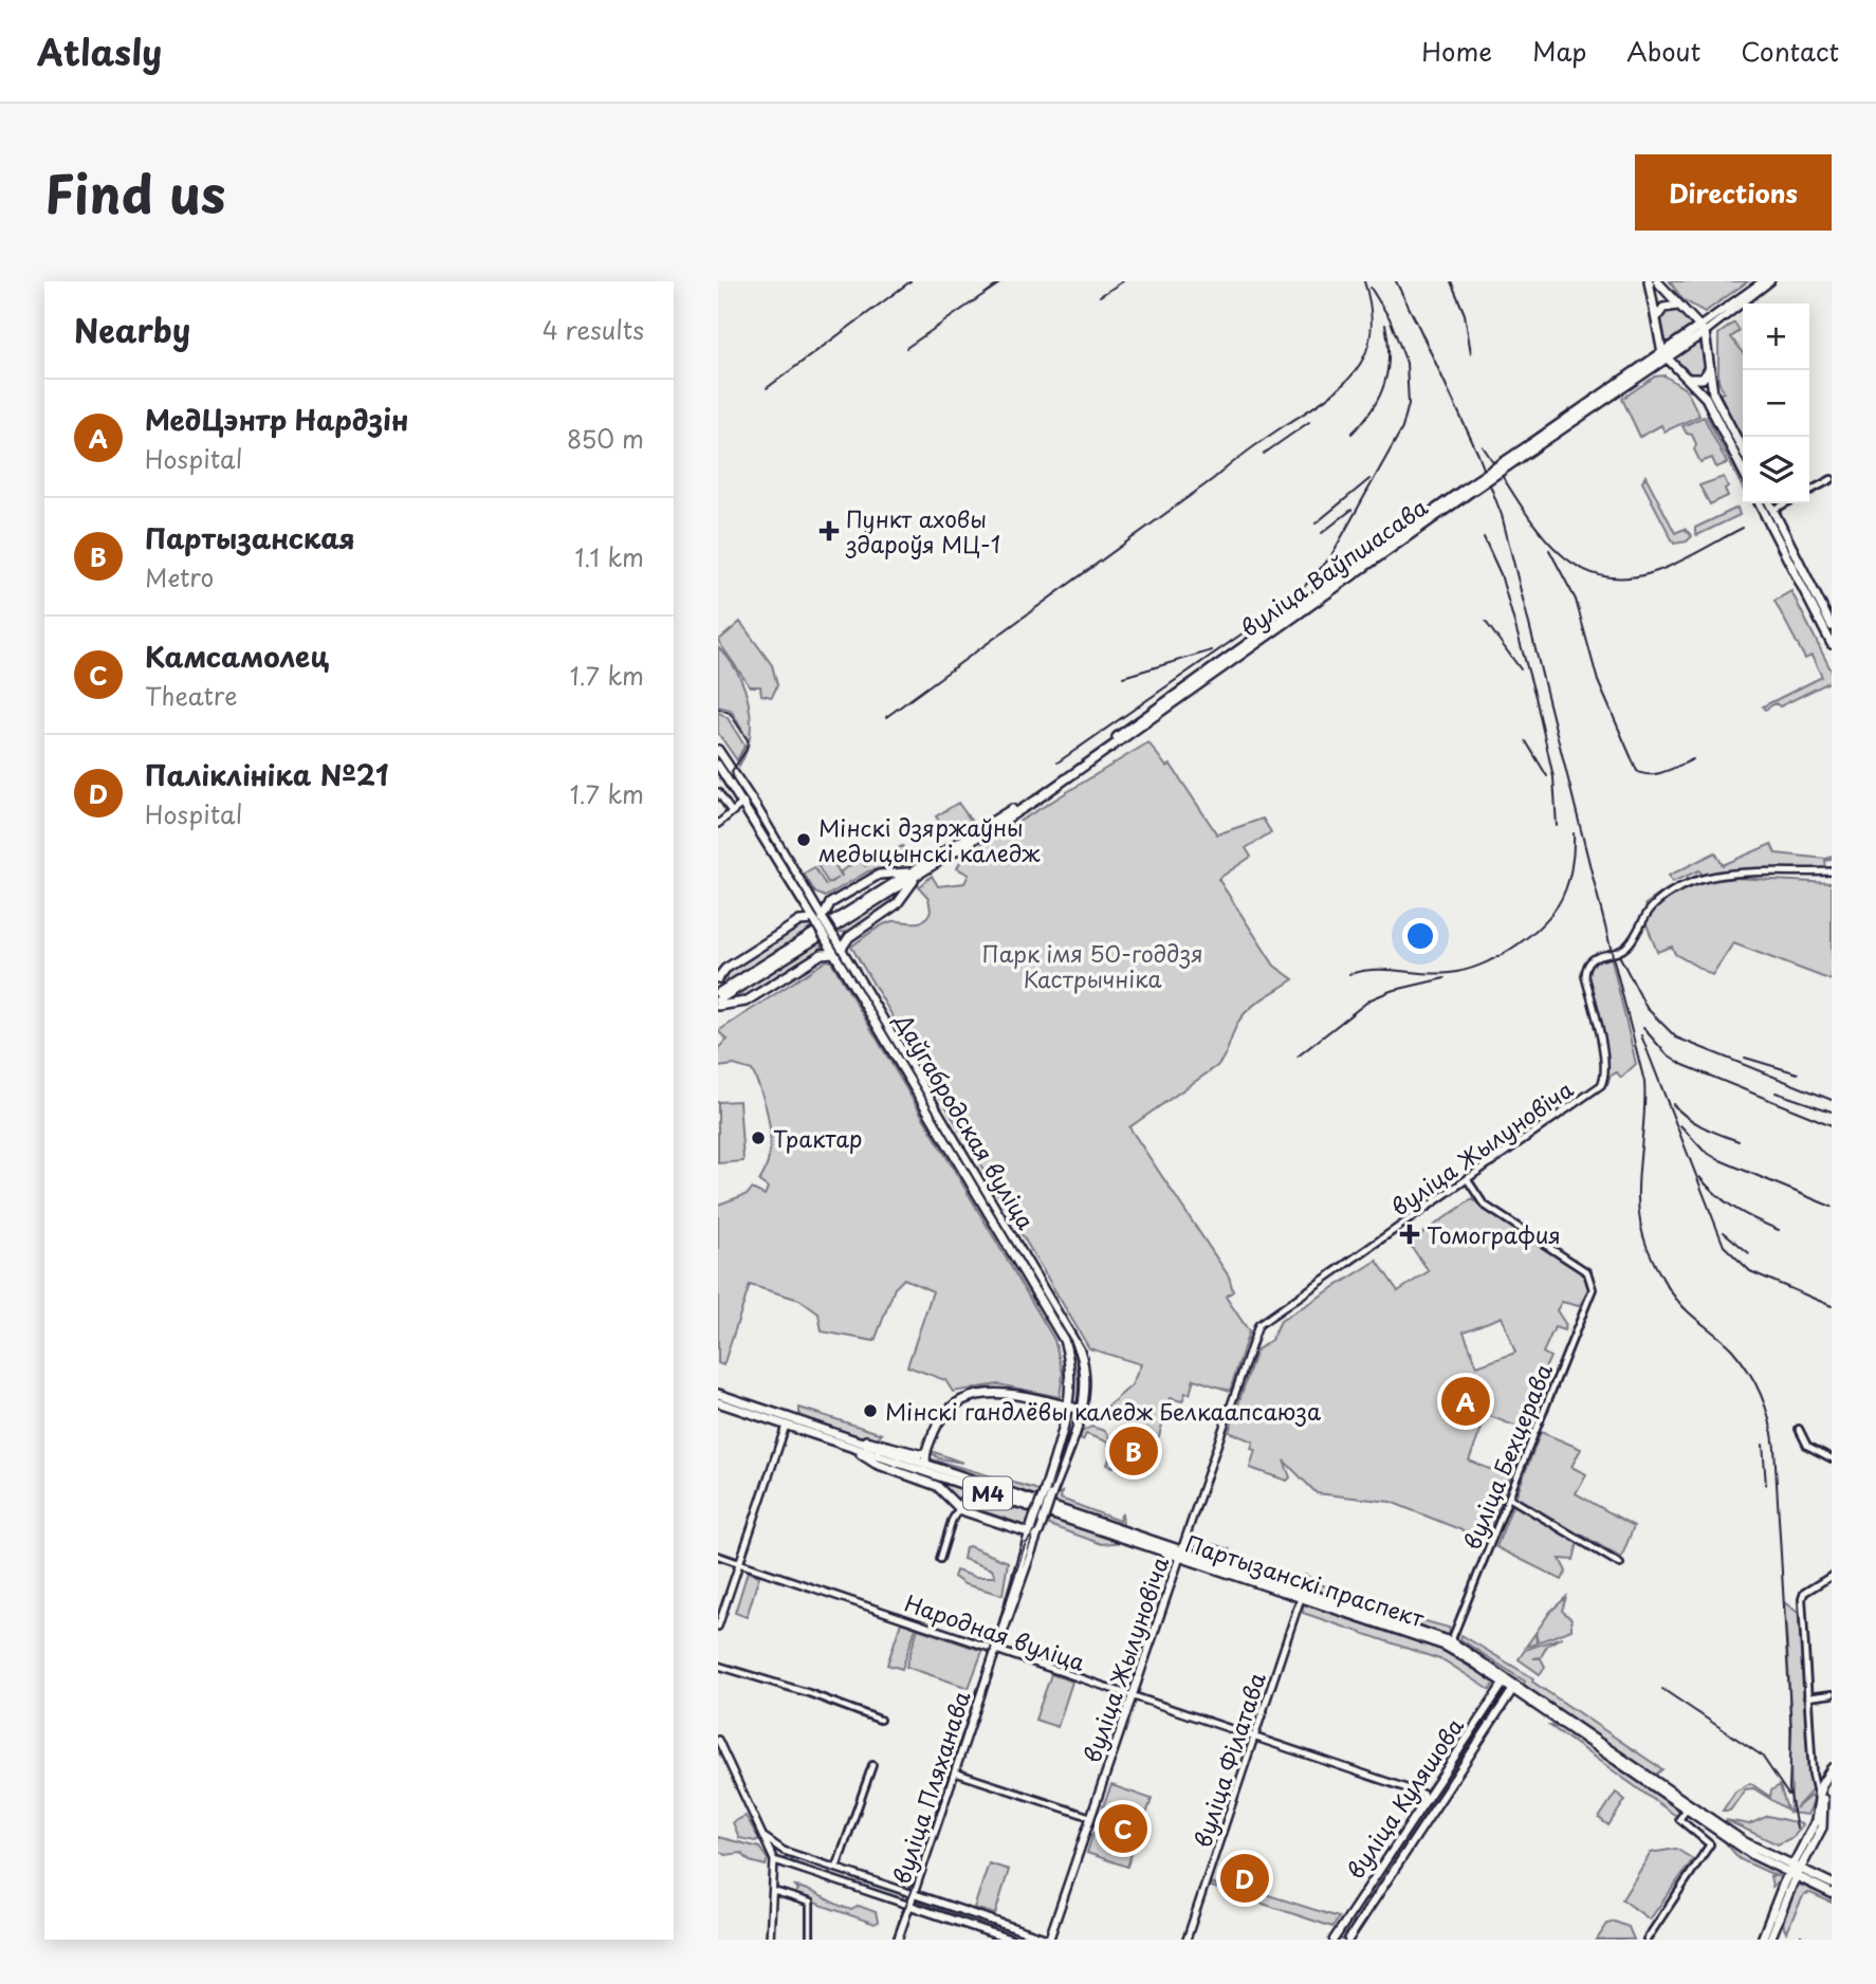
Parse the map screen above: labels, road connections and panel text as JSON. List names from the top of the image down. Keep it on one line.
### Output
{"streets":{"main road":["вуліца Ваўпшасава","Даўгабродская вуліца","вуліца Жылуновіча","М4","Партызанскі праспект","вуліца Пляханава","вуліца Куляшова"],"street":["вуліца Бехцерава","Народная вуліца","вуліца Філатава"]},"crossings":[["Даўгабродская вуліца","вуліца Пляханава"],["вуліца Жылуновіча","вуліца Бехцерава"],["вуліца Жылуновіча","Партызанскі праспект"],["вуліца Жылуновіча","Народная вуліца"],["вуліца Бехцерава","Партызанскі праспект"],["Партызанскі праспект","вуліца Філатава"],["Партызанскі праспект","вуліца Куляшова"],["Народная вуліца","вуліца Філатава"],["Народная вуліца","вуліца Пляханава"],["Народная вуліца","вуліца Куляшова"]],"parks":["Парк імя 50-годдзя Кастрычніка"],"places":{"health":["Пункт аховы здароўя МЦ-1","Томография"],"other":["Мінскі дзяржаўны медыцынскі каледж","Трактар","Мінскі гандлёвы каледж Белкаапсаюза"]},"page":{"header":"Atlasly","nav":["Home","Map","About","Contact"],"title":"Find us","buttons":"Directions","heading":["Nearby","4 results"],"map_buttons":["+","−"],"list":[{"mark":"A","name":"МедЦэнтр Нардзін","note":"Hospital","value":"850 m"},{"mark":"B","name":"Партызанская","note":"Metro","value":"1.1 km"},{"mark":"C","name":"Камсамолец","note":"Theatre","value":"1.7 km"},{"mark":"D","name":"Паліклініка №21","note":"Hospital","value":"1.7 km"}],"pins":["A","B","C","D"]}}
